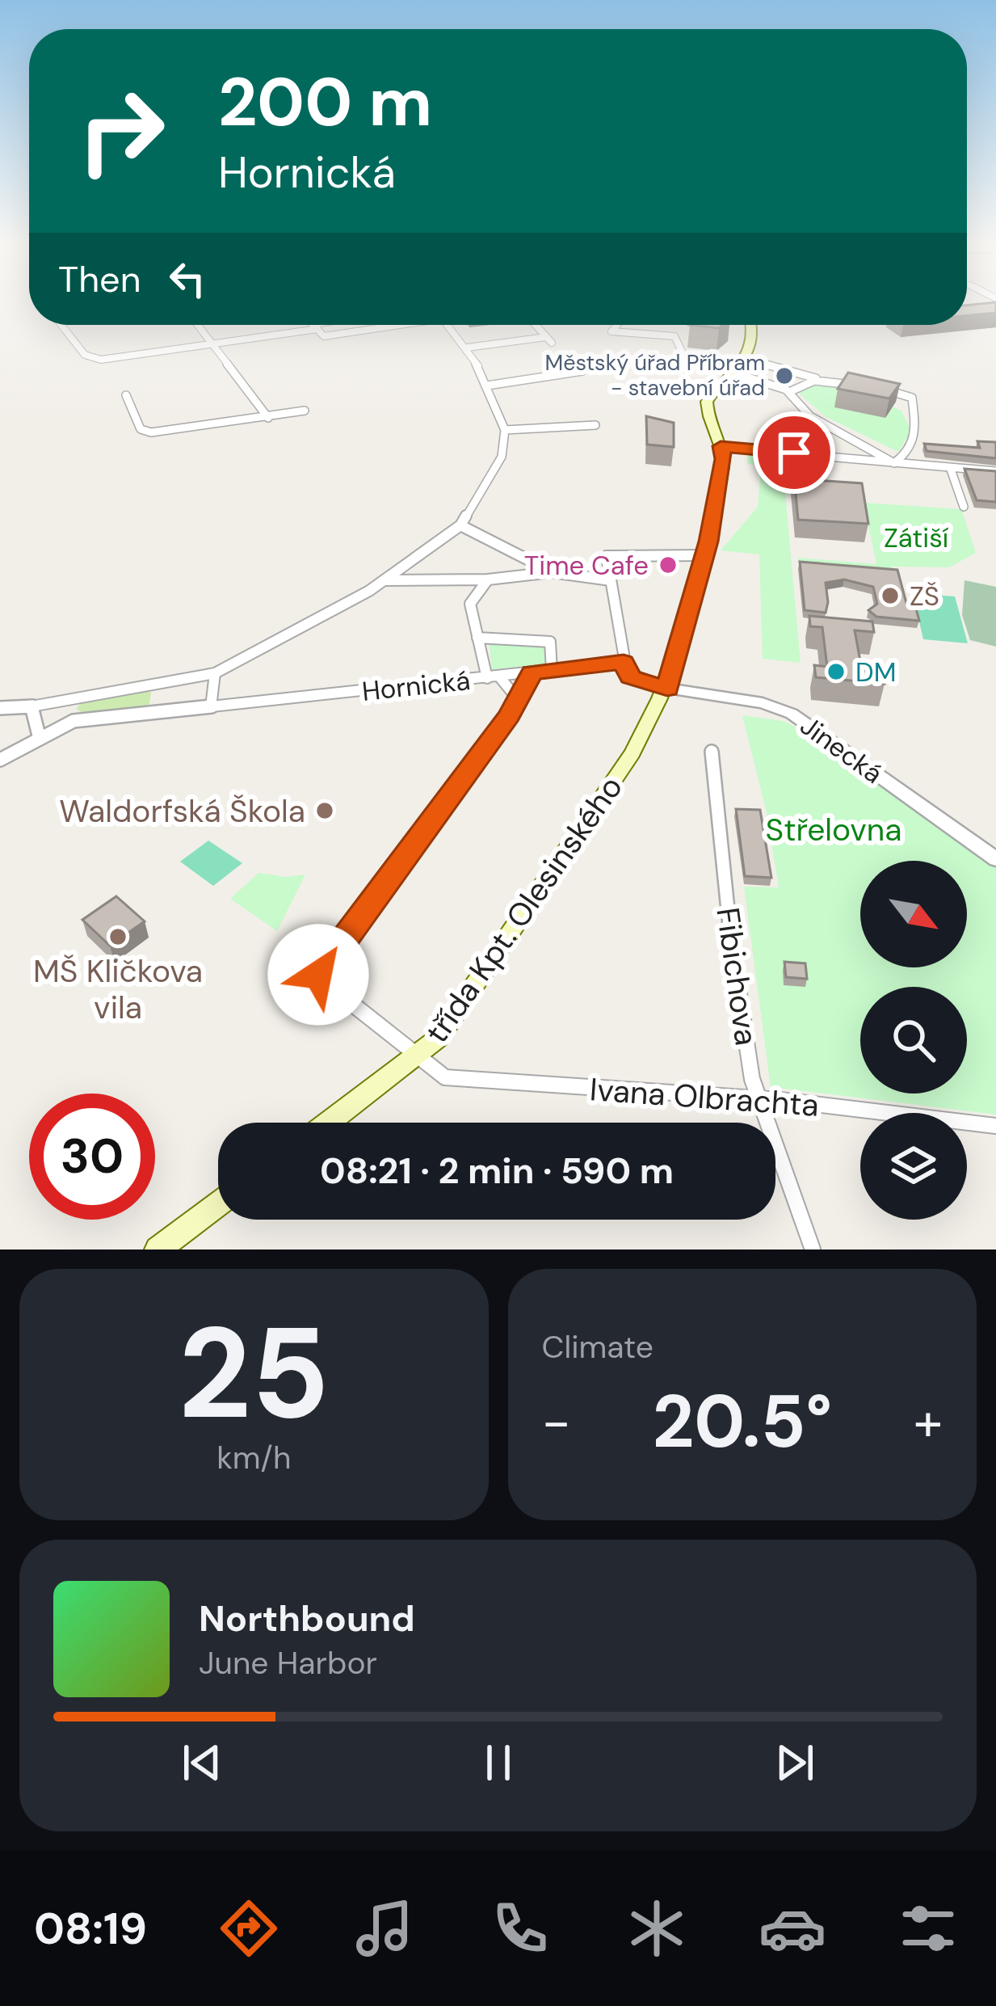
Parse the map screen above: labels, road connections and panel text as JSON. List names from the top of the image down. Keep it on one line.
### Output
{"streets":{"main road":["třída Kpt. Olesinského"],"street":["Hornická","Jinecká","Fibichova","Ivana Olbrachta"]},"crossings":[["Jinecká","třída Kpt. Olesinského"],["třída Kpt. Olesinského","Ivana Olbrachta"],["Fibichova","Ivana Olbrachta"]],"parks":["Zátiší","Střelovna"],"places":["Městský úřad Příbram - stavební úřad","Time Cafe","ZŠ","DM","Waldorfská Škola","MŠ Kličkova vila"],"north":"bottom right","page":{"turn":["200 m","Hornická"],"then":"Then","limit":"30","trip":"08:21 · 2 min · 590 m","tile":[["25","km/h"],"Climate"],"heat":["−","20.5°","+"],"song":["Northbound","June Harbor"],"tabs":"08:19"}}
